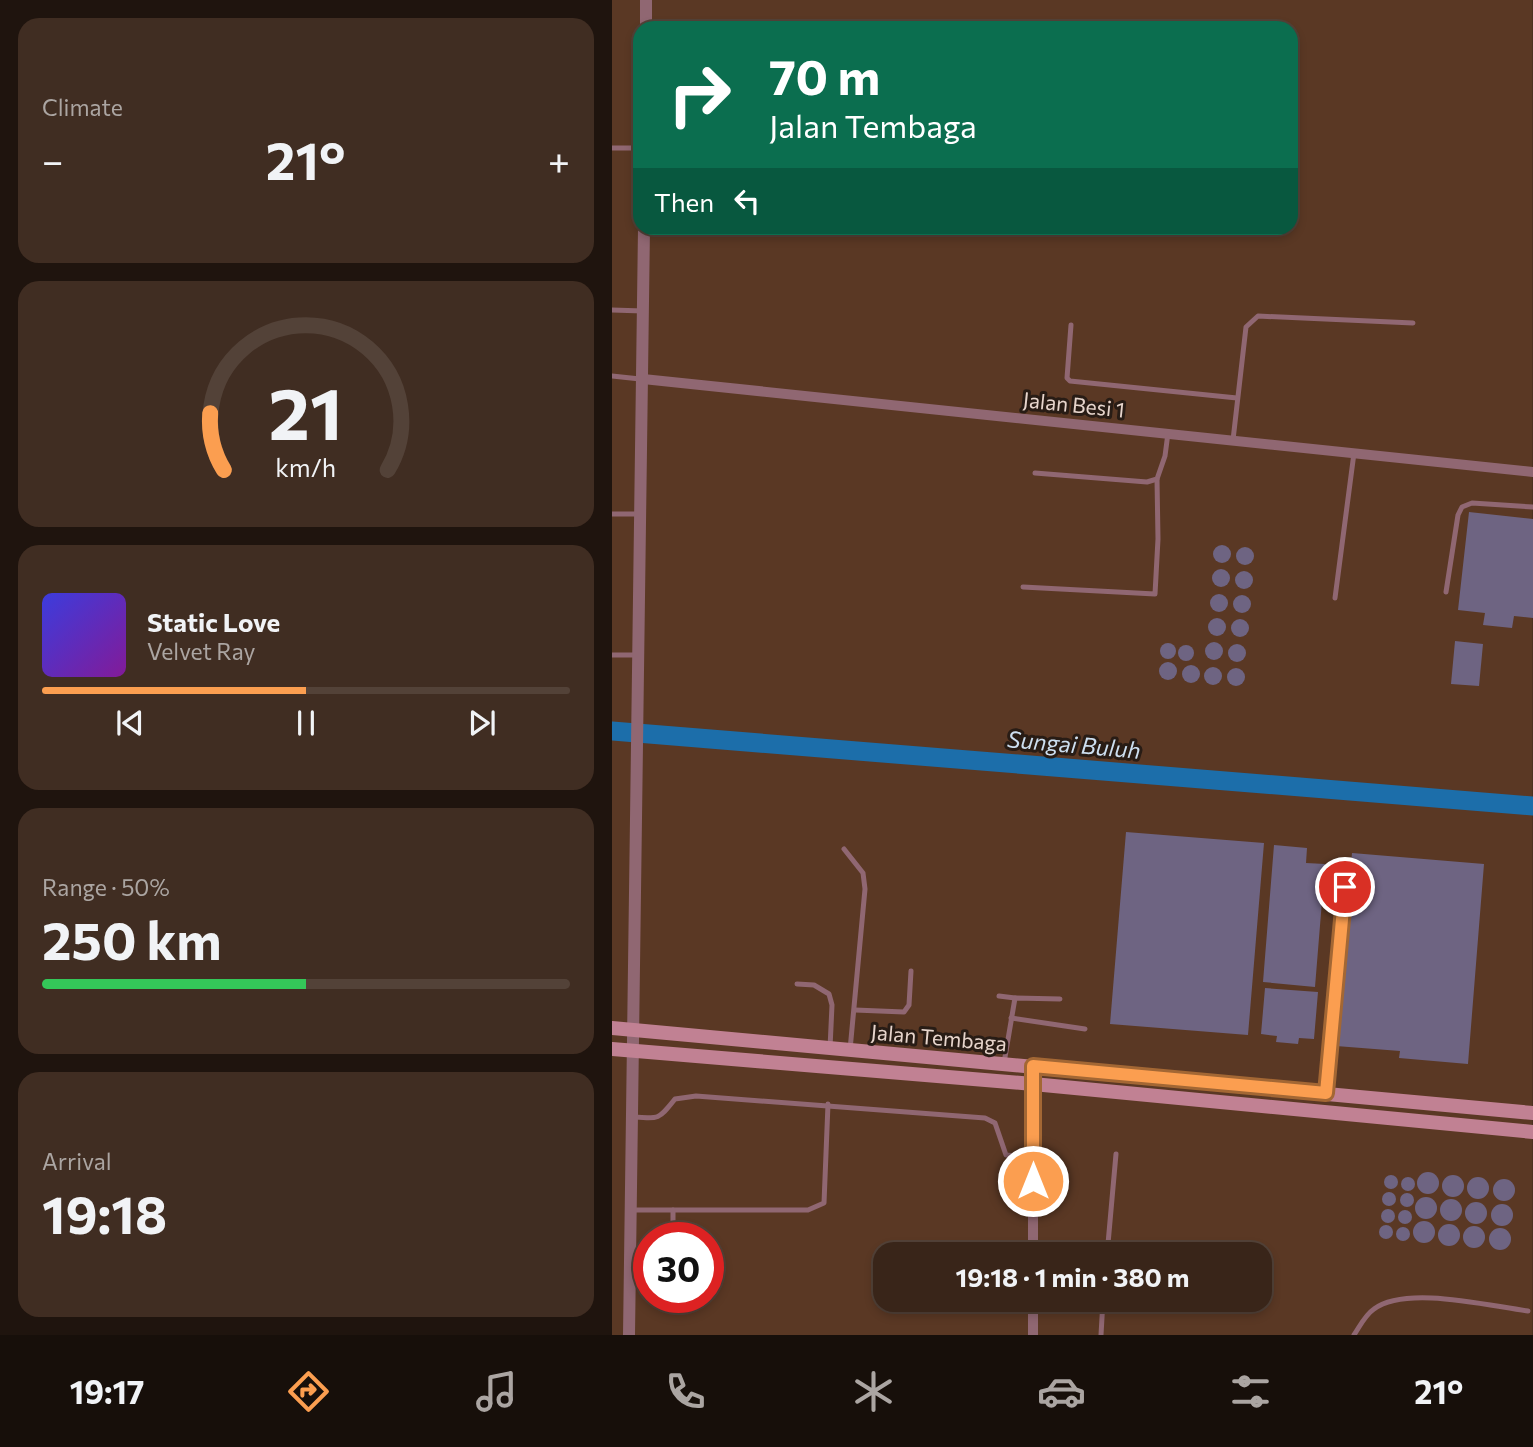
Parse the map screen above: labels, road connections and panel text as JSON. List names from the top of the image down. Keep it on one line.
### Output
{"streets":{"main road":["Jalan Tembaga"],"street":["Jalan Besi 1"]},"water":["Sungai Buluh"],"page":{"tile":["Climate",["Range · 50%","250 km"],["Arrival","19:18"]],"turn":["70 m","Jalan Tembaga"],"heat":["−","21°","+"],"then":"Then","song":["Static Love","Velvet Ray"],"limit":"30","trip":"19:18 · 1 min · 380 m","tabs":["19:17","21°"],"gauge":["21","km/h"]}}
